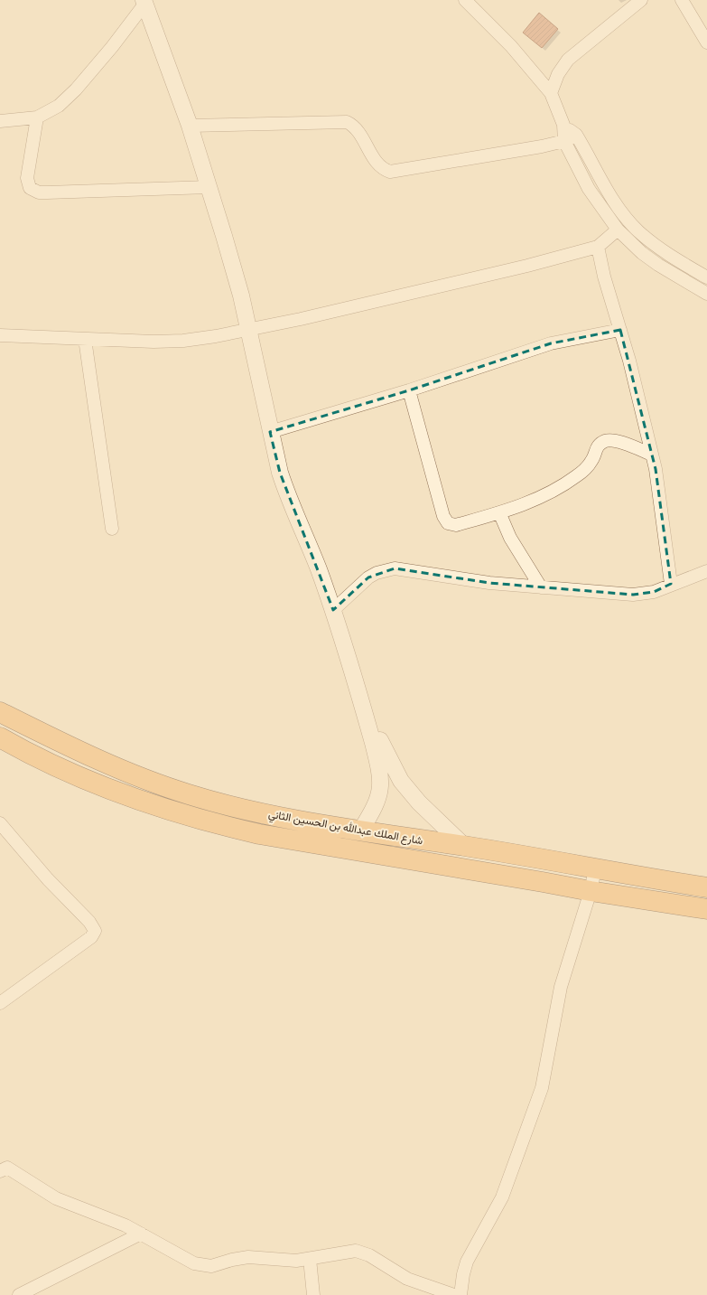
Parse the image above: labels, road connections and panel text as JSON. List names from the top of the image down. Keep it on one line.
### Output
{"streets":{"highway":["شارع الملك عبدالله بن الحسين الثاني"]}}
